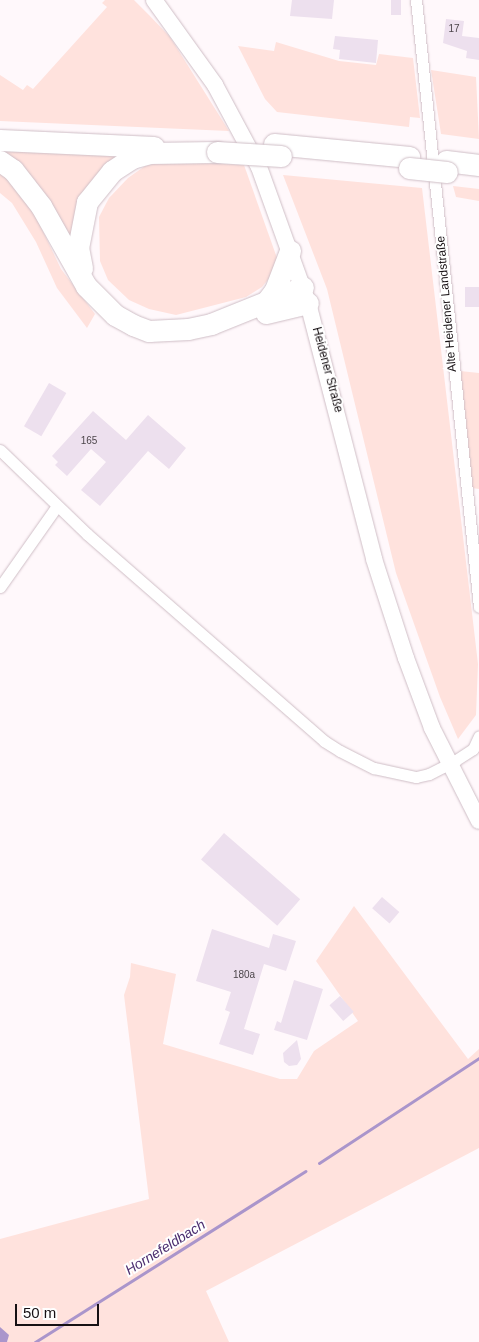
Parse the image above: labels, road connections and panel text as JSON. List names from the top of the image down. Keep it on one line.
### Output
{"streets":{"main road":["Heidener Straße"],"street":["Alte Heidener Landstraße"]},"water":["Hornefeldbach"],"house_numbers":["17","165","180a"],"scale_bar":"50 m"}
